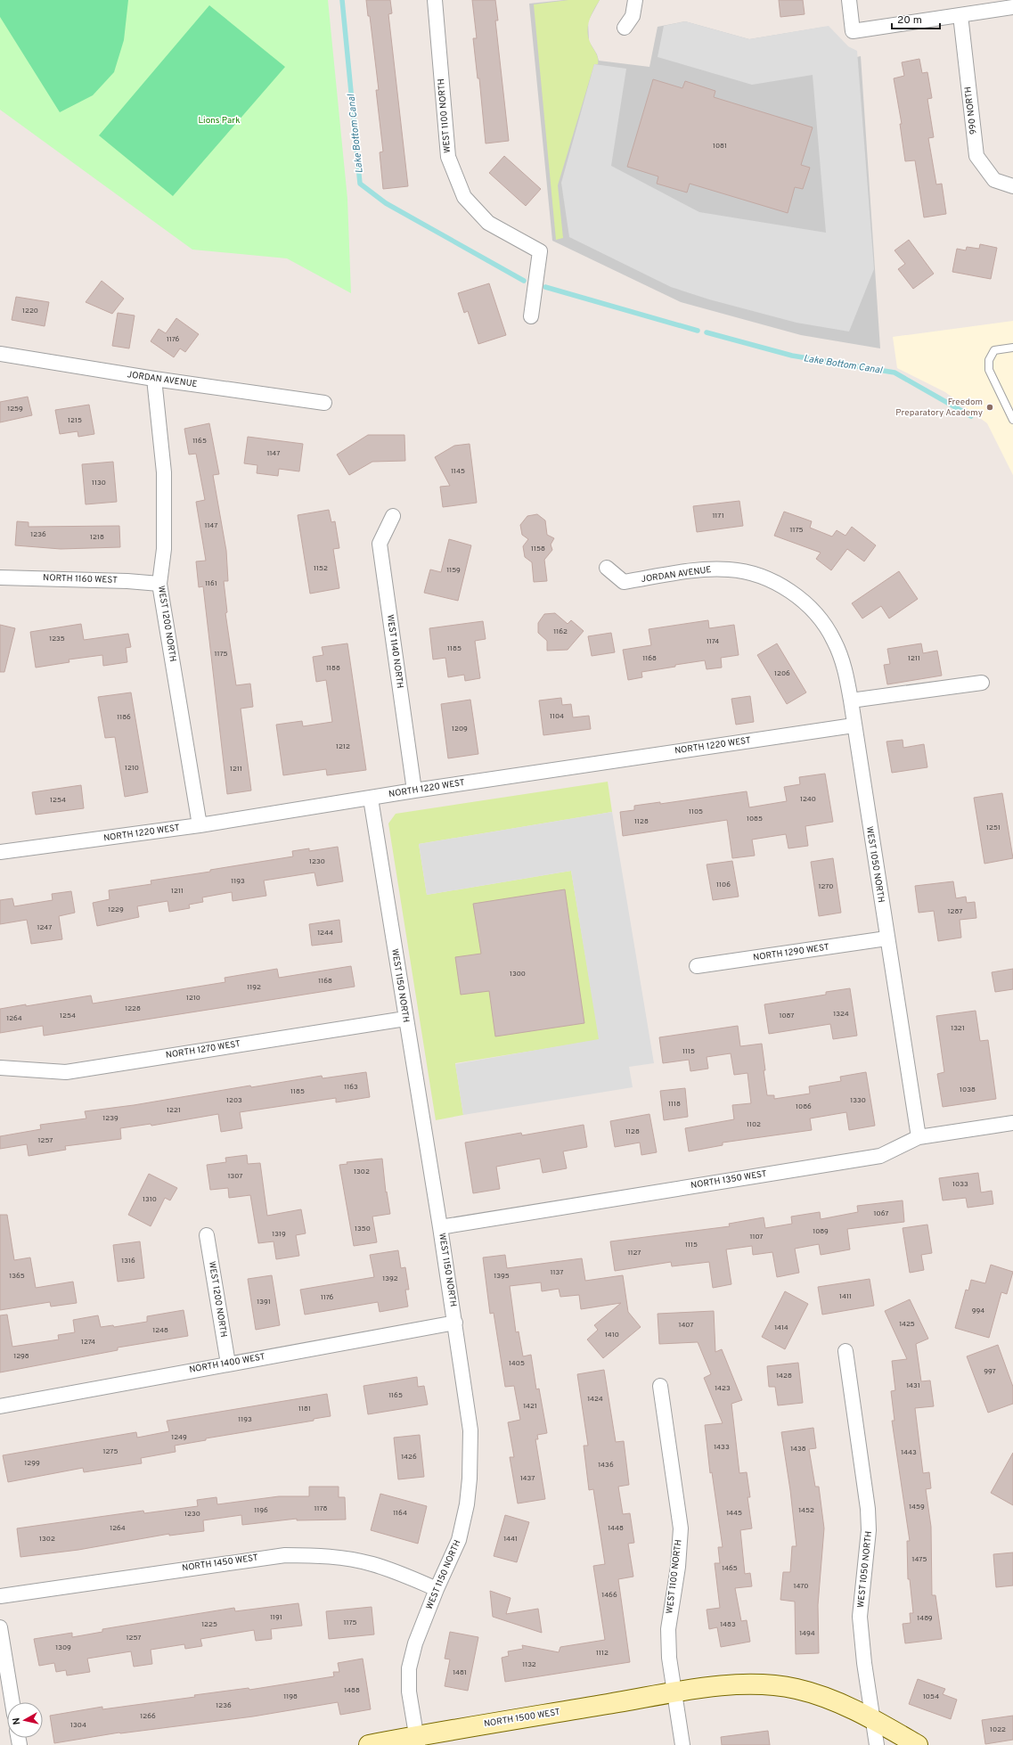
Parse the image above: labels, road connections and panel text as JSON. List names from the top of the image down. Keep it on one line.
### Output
{"streets":{"street":["990 NORTH","WEST 1100 NORTH","JORDAN AVENUE","NORTH 1160 WEST","WEST 1200 NORTH","WEST 1140 NORTH","NORTH 1220 WEST","WEST 1050 NORTH","NORTH 1290 WEST","WEST 1150 NORTH","NORTH 1270 WEST","NORTH 1350 WEST","NORTH 1400 WEST","NORTH 1450 WEST","NORTH 1500 WEST"]},"crossings":[["WEST 1100 NORTH","NORTH 1500 WEST"],["JORDAN AVENUE","WEST 1200 NORTH"],["JORDAN AVENUE","WEST 1050 NORTH"],["NORTH 1160 WEST","WEST 1200 NORTH"],["WEST 1200 NORTH","NORTH 1220 WEST"],["WEST 1200 NORTH","NORTH 1400 WEST"],["WEST 1140 NORTH","NORTH 1220 WEST"],["NORTH 1220 WEST","WEST 1050 NORTH"],["NORTH 1220 WEST","WEST 1150 NORTH"],["WEST 1050 NORTH","NORTH 1290 WEST"],["WEST 1050 NORTH","NORTH 1350 WEST"],["WEST 1050 NORTH","NORTH 1500 WEST"],["WEST 1150 NORTH","NORTH 1270 WEST"],["WEST 1150 NORTH","NORTH 1350 WEST"],["WEST 1150 NORTH","NORTH 1400 WEST"],["WEST 1150 NORTH","NORTH 1450 WEST"],["WEST 1150 NORTH","NORTH 1500 WEST"]],"water":["Lake Bottom Canal"],"parks":["Lions Park"],"places":["Freedom Preparatory Academy"],"house_numbers":["1081","1220","1176","1259","1215","1165","1147","1145","1130","1171","1147","1175","1236","1218","1158","1152","1159","1161","1162","1235","1174","1185","1175","1168","1211","1188","1206","1104","1186","1209","1212","1210","1211","1240","1254","1105","1085","1128","1251","1230","1193","1106","1270","1211","1229","1287","1247","1244","1300","1168","1192","1210","1228","1324","1254","1087","1264","1321","1115","1163","1038","1185","1203","1330","1118","1086","1221","1239","1102","1128","1257","1302","1307","1033","1310","1067","1350","1089","1319","1107","1115","1127","1316","1137","1365","1395","1392","1411","1176","1391","994","1425","1407","1414","1248","1410","1274","1298","1405","997","1428","1431","1423","1165","1424","1421","1181","1193","1249","1433","1438","1275","1443","1426","1299","1436","1437","1459","1178","1196","1452","1164","1445","1230","1264","1448","1302","1441","1475","1465","1470","1466","1191","1489","1175","1225","1483","1494","1257","1309","1112","1132","1481","1488","1198","1054","1236","1266","1304","1022"],"scale_bar":"20 m","north":"left"}
